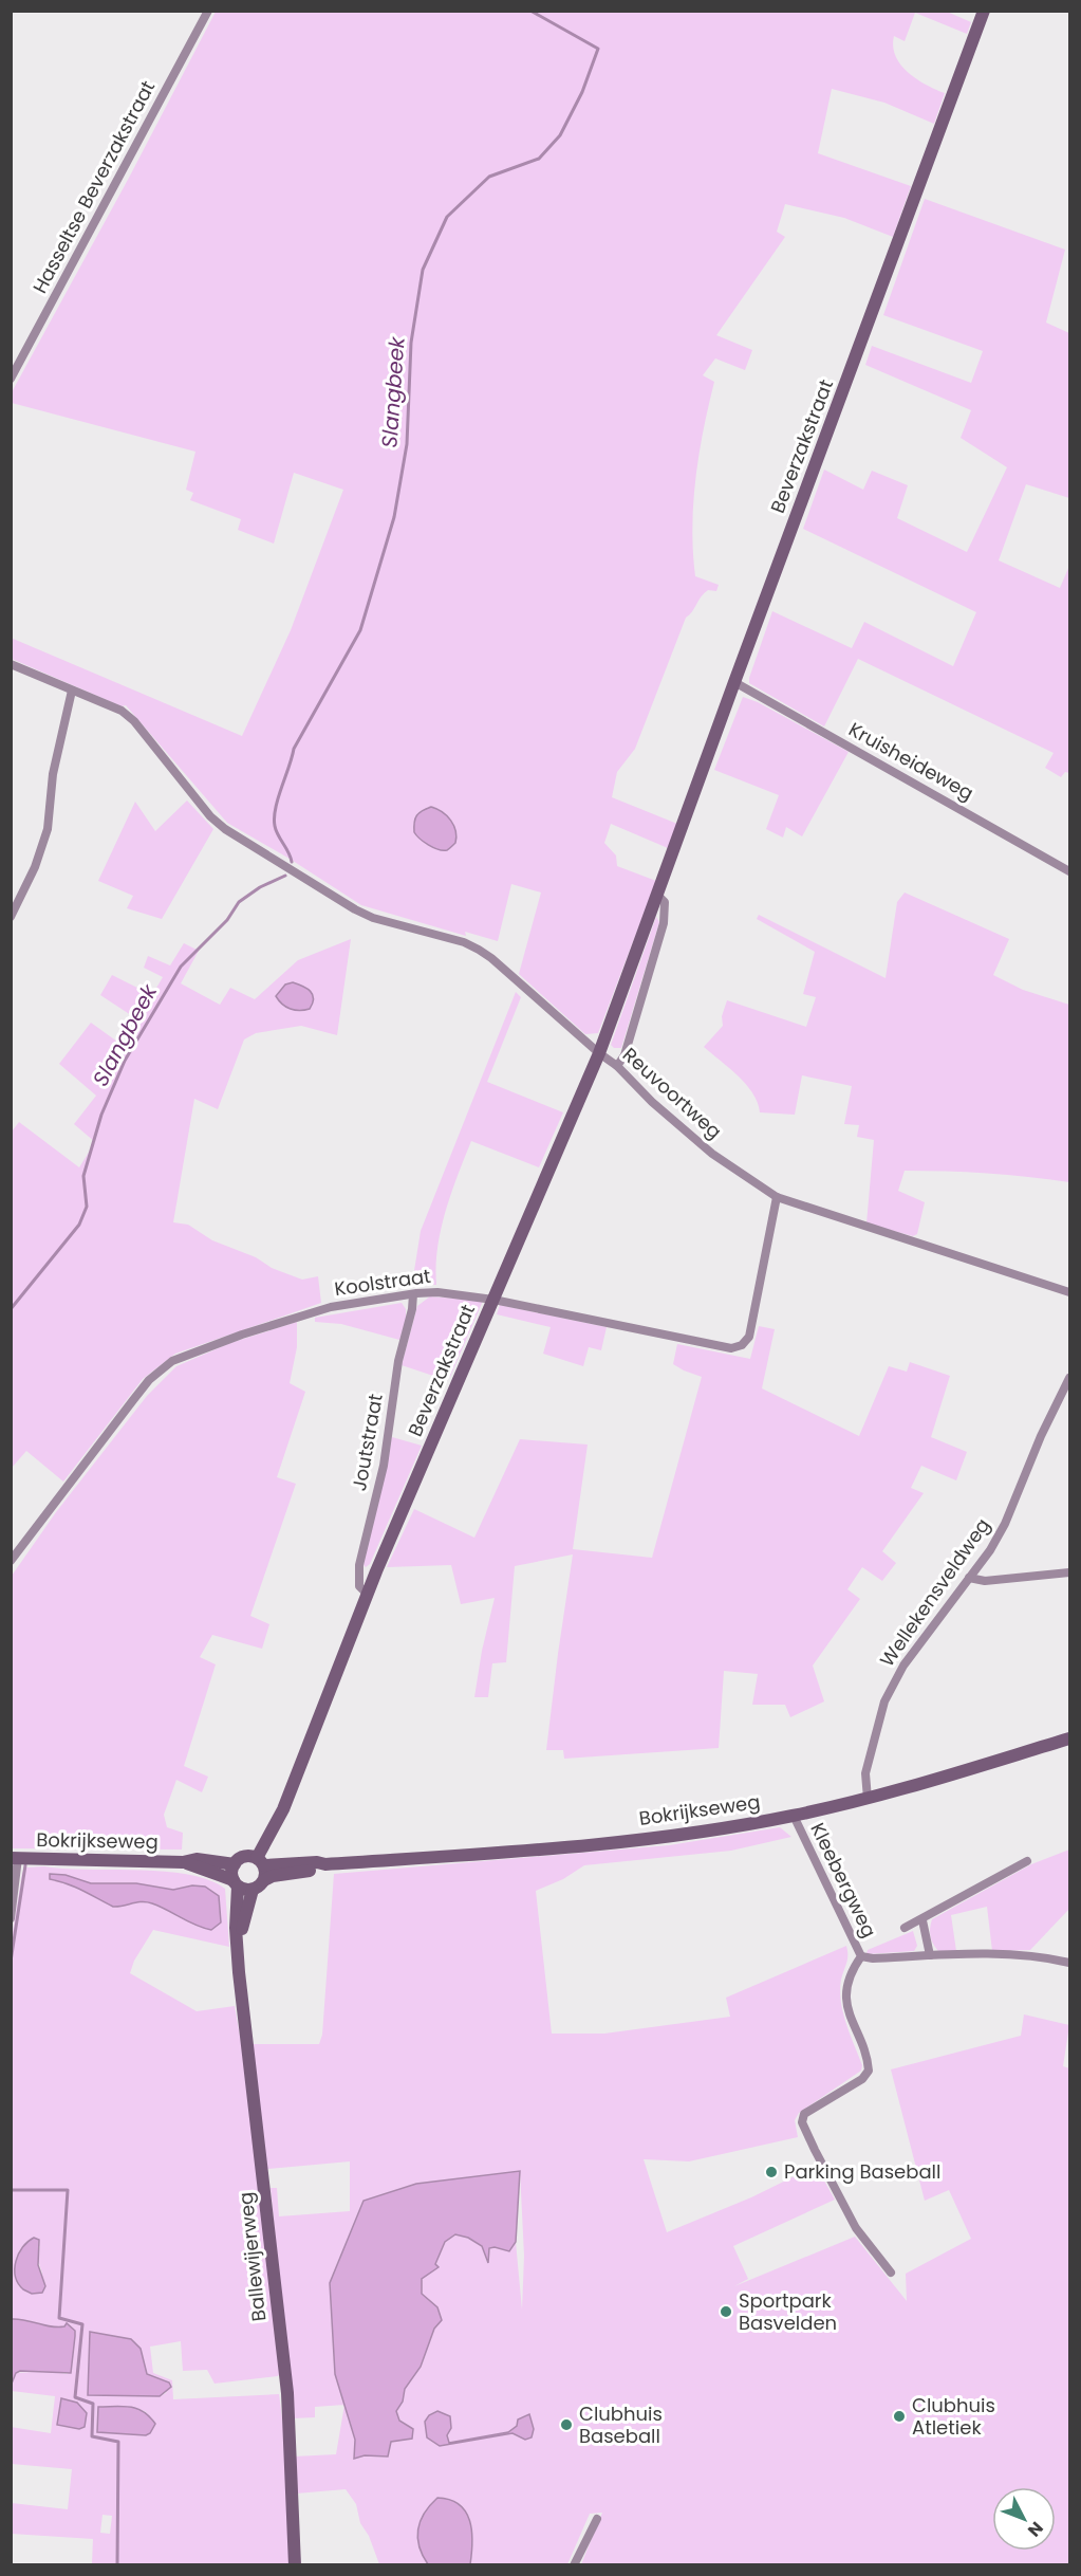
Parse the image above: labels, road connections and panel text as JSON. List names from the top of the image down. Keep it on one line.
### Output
{"streets":{"street":["Hasseltse Beverzakstraat","Beverzakstraat","Kruisheideweg","Reuvoortweg","Koolstraat","Joutstraat","Wellekensveldweg","Bokrijkseweg","Kleebergweg","Ballewijerweg"]},"crossings":[["Beverzakstraat","Kruisheideweg"],["Beverzakstraat","Reuvoortweg"],["Beverzakstraat","Koolstraat"],["Beverzakstraat","Joutstraat"],["Beverzakstraat","Bokrijkseweg"],["Beverzakstraat","Ballewijerweg"],["Reuvoortweg","Koolstraat"],["Koolstraat","Joutstraat"],["Wellekensveldweg","Bokrijkseweg"],["Bokrijkseweg","Kleebergweg"],["Bokrijkseweg","Ballewijerweg"]],"water":["Slangbeek"],"places":["Parking Baseball","Sportpark Basvelden","Clubhuis Atletiek","Clubhuis Baseball"],"north":"bottom right"}
